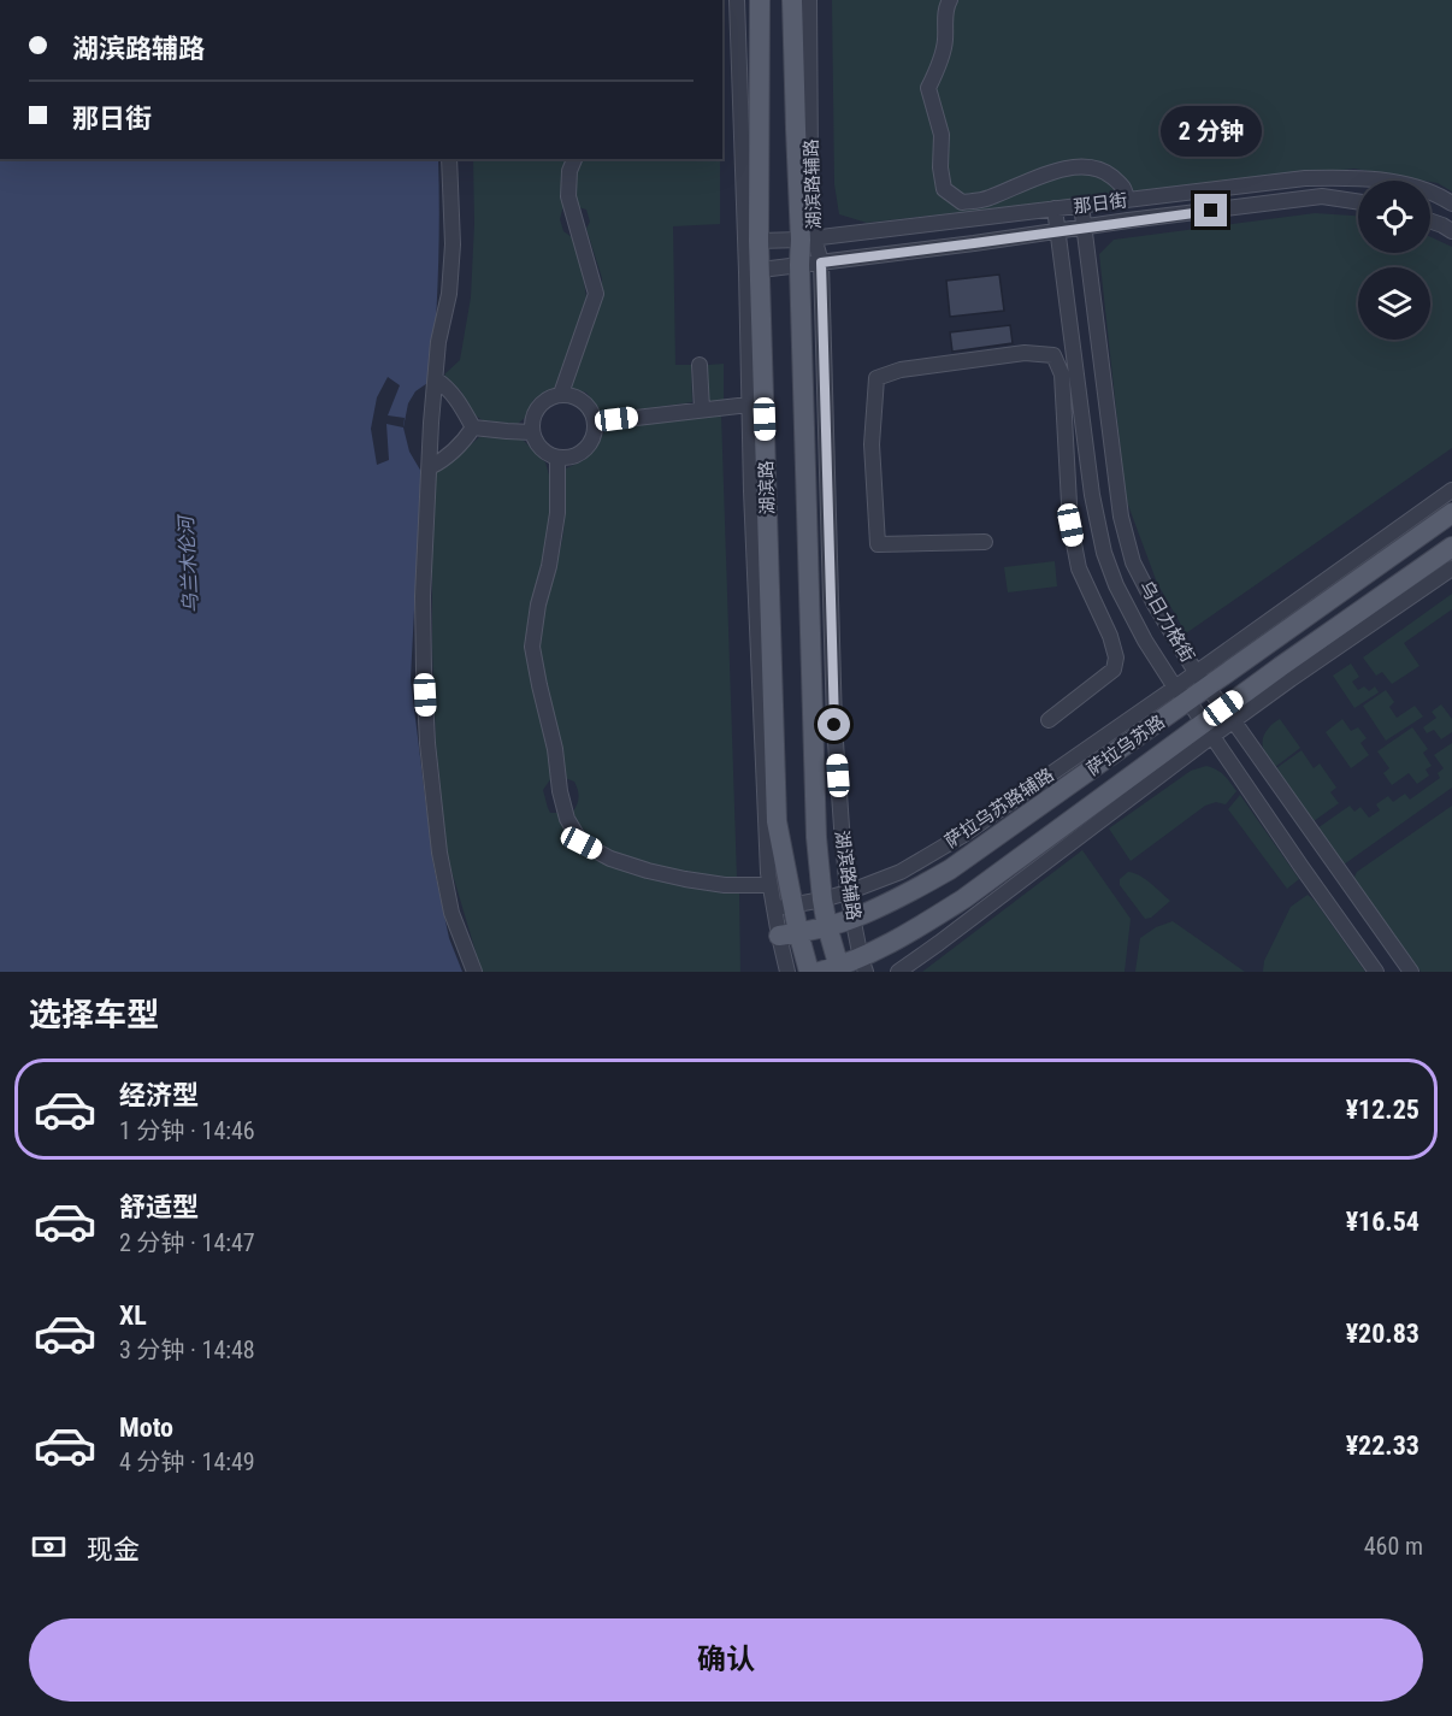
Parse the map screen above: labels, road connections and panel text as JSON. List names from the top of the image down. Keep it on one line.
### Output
{"streets":{"main road":["湖滨路","萨拉乌苏路"],"street":["湖滨路辅路","那日街","乌日力格街","萨拉乌苏路辅路"]},"crossings":[["湖滨路辅路","那日街"],["湖滨路辅路","萨拉乌苏路"],["湖滨路辅路","萨拉乌苏路辅路"],["那日街","湖滨路"],["那日街","乌日力格街"],["湖滨路","萨拉乌苏路"],["湖滨路","萨拉乌苏路辅路"],["乌日力格街","萨拉乌苏路"],["乌日力格街","萨拉乌苏路辅路"],["萨拉乌苏路","萨拉乌苏路辅路"]],"water":["乌兰木伦河"],"page":{"banner":["湖滨路辅路","那日街"],"bubble":"2 分钟","heading":"选择车型","list":[{"name":"经济型","note":"1 分钟 · 14:46","value":"¥12.25"},{"name":"舒适型","note":"2 分钟 · 14:47","value":"¥16.54"},{"name":"XL","note":"3 分钟 · 14:48","value":"¥20.83"},{"name":"Moto","note":"4 分钟 · 14:49","value":"¥22.33"}],"pay":["现金","460 m"],"buttons":"确认"}}
